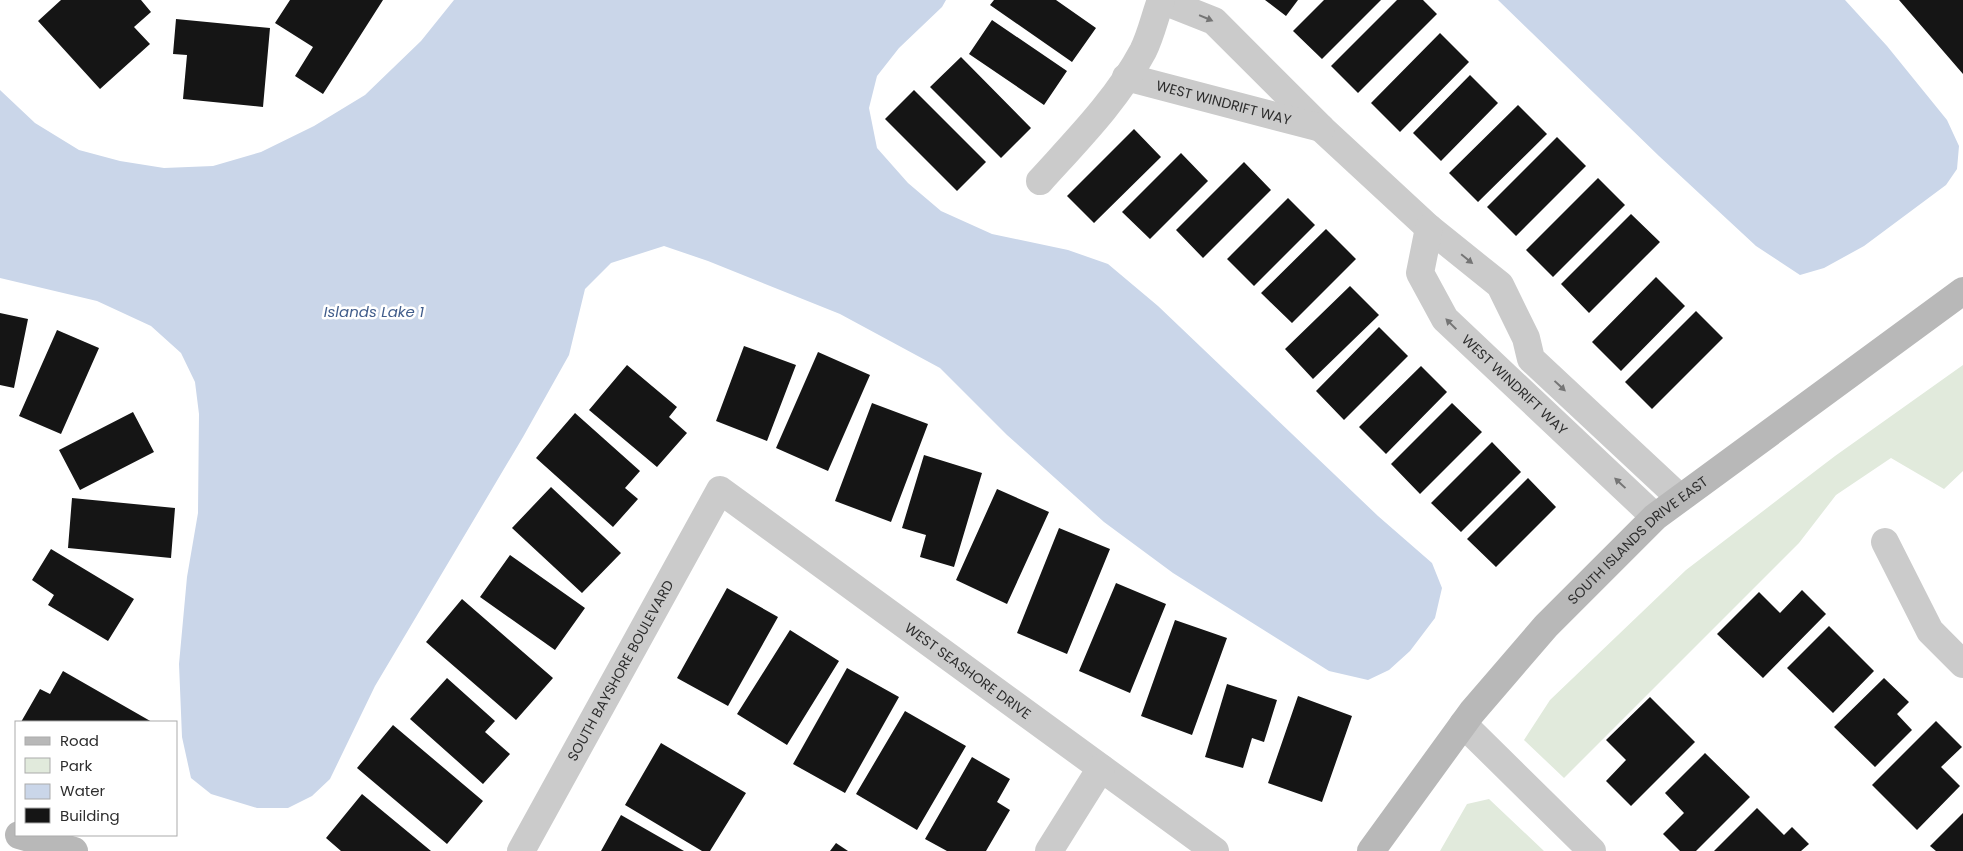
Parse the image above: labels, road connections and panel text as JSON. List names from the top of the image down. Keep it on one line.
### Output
{"streets":{"street":["WEST WINDRIFT WAY","SOUTH ISLANDS DRIVE EAST","SOUTH BAYSHORE BOULEVARD","WEST SEASHORE DRIVE"]},"crossings":[["WEST WINDRIFT WAY","SOUTH ISLANDS DRIVE EAST"],["SOUTH BAYSHORE BOULEVARD","WEST SEASHORE DRIVE"]],"water":["Islands Lake 1"],"legend":["Road","Park","Water","Building"]}
